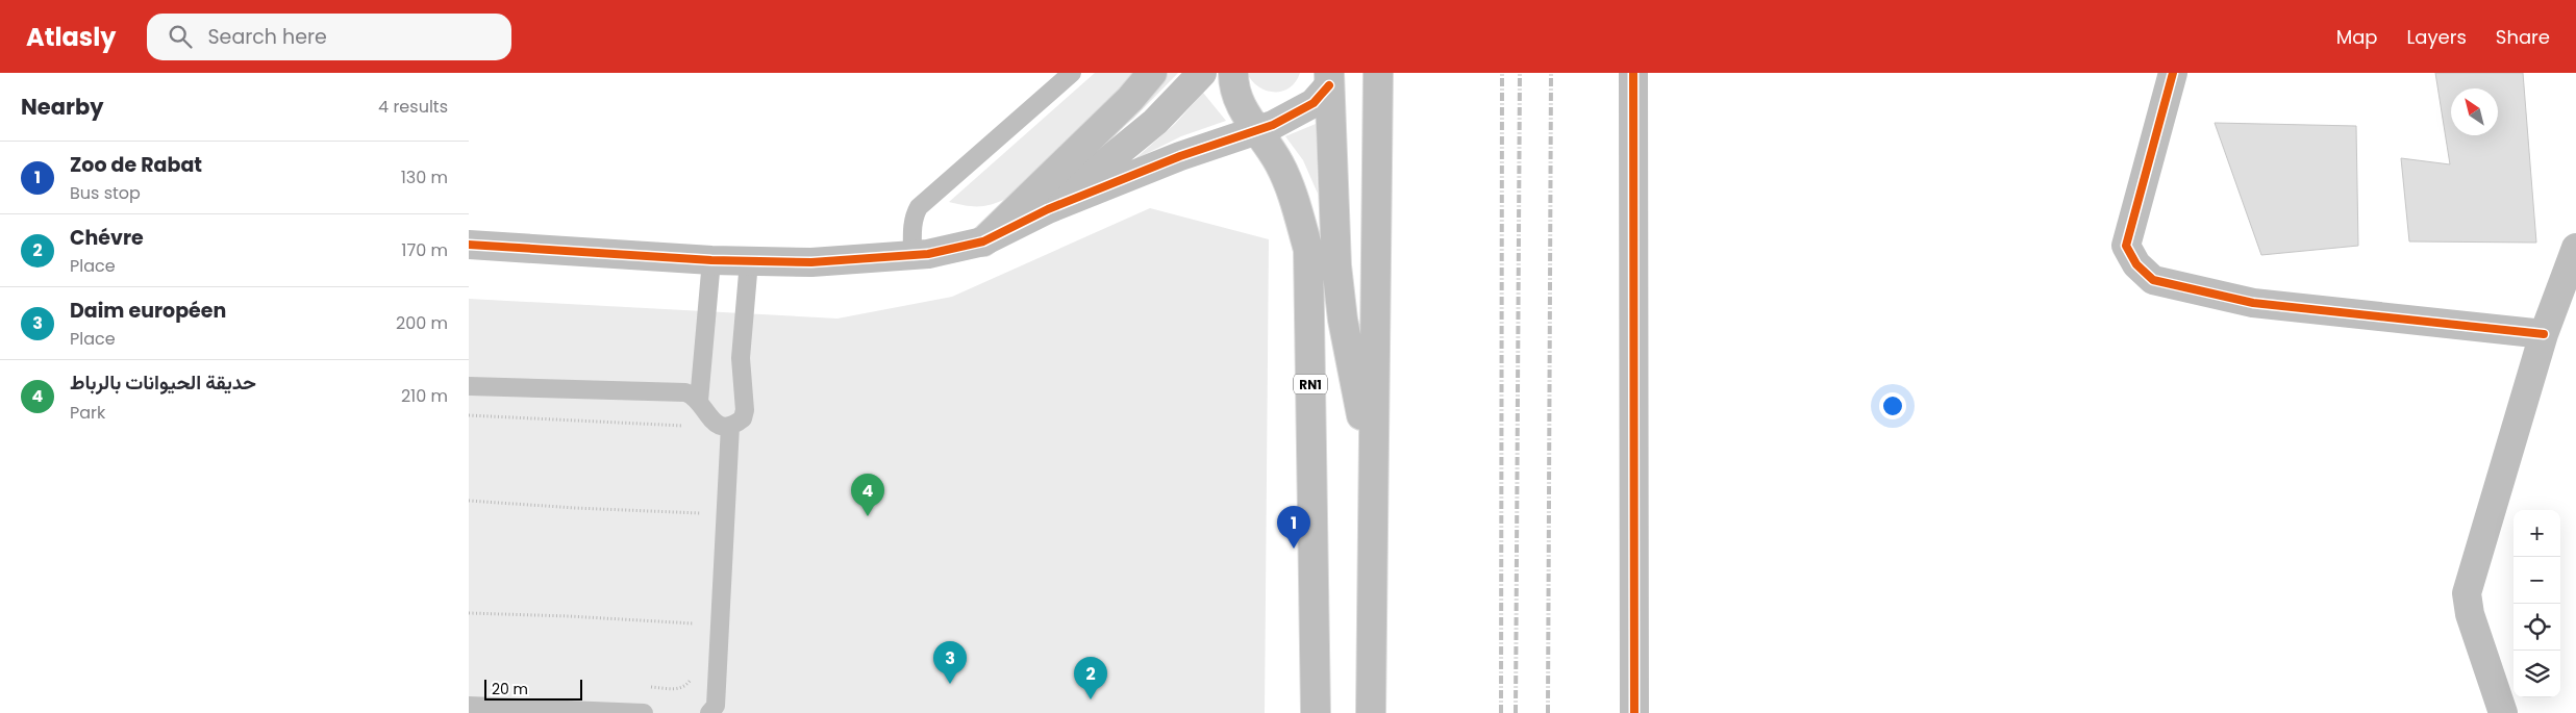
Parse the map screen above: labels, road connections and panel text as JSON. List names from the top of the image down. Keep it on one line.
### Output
{"streets":{"main road":["RN1"]},"scale_bar":"20 m","north":"top left","page":{"header":"Atlasly","search":"Search here","nav":["Map","Layers","Share"],"heading":["Nearby","4 results"],"list":[{"mark":"1","name":"Zoo de Rabat","note":"Bus stop","value":"130 m"},{"mark":"2","name":"Chévre","note":"Place","value":"170 m"},{"mark":"3","name":"Daim européen","note":"Place","value":"200 m"},{"mark":"4","name":"حديقة الحيوانات بالرباط","note":"Park","value":"210 m"}],"pins":["4","1","3","2"],"map_buttons":["+","−"],"scale":"20 m"}}
